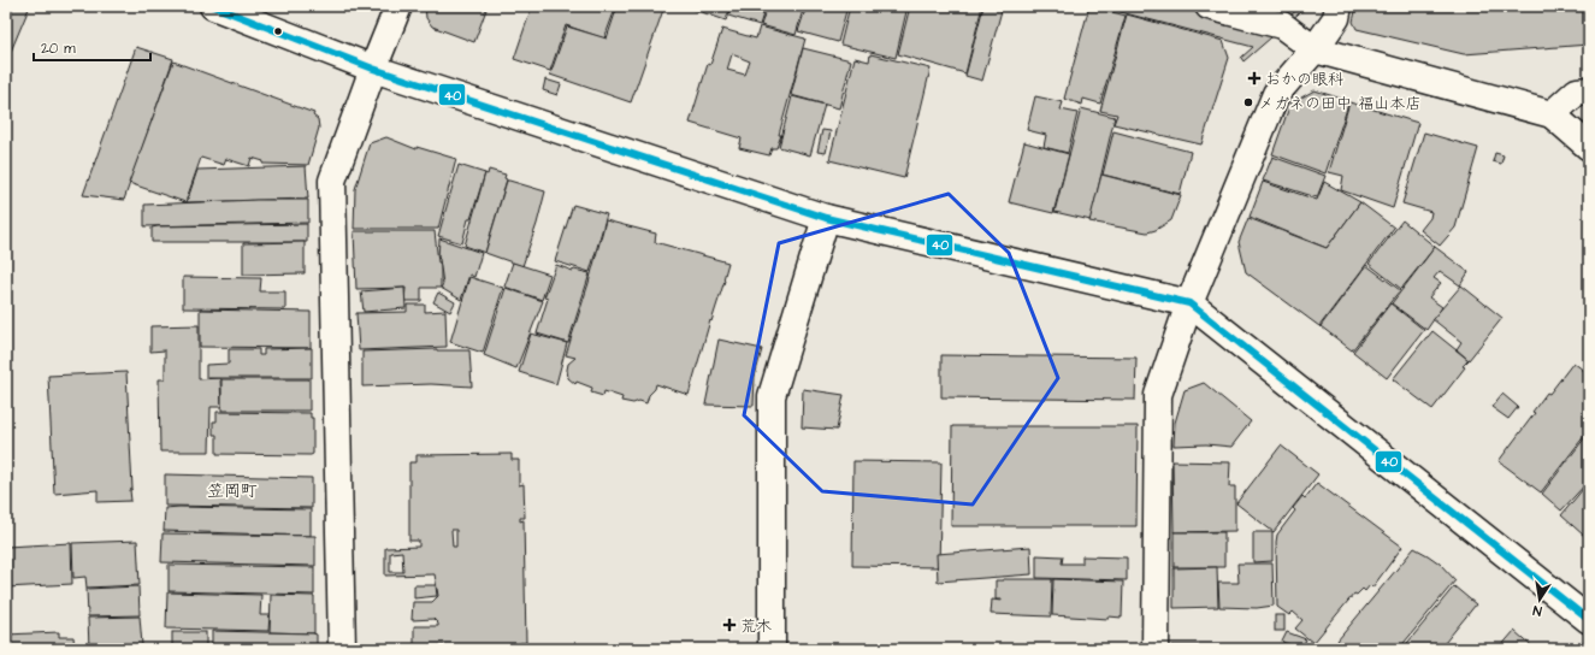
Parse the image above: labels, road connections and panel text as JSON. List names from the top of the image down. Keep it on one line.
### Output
{"districts":["笠岡町"],"places":{"health":["おかの眼科","荒木"],"other":["メガネの田中 福山本店"]},"lines":["transit line 40"],"scale_bar":"20 m","north":"bottom"}
